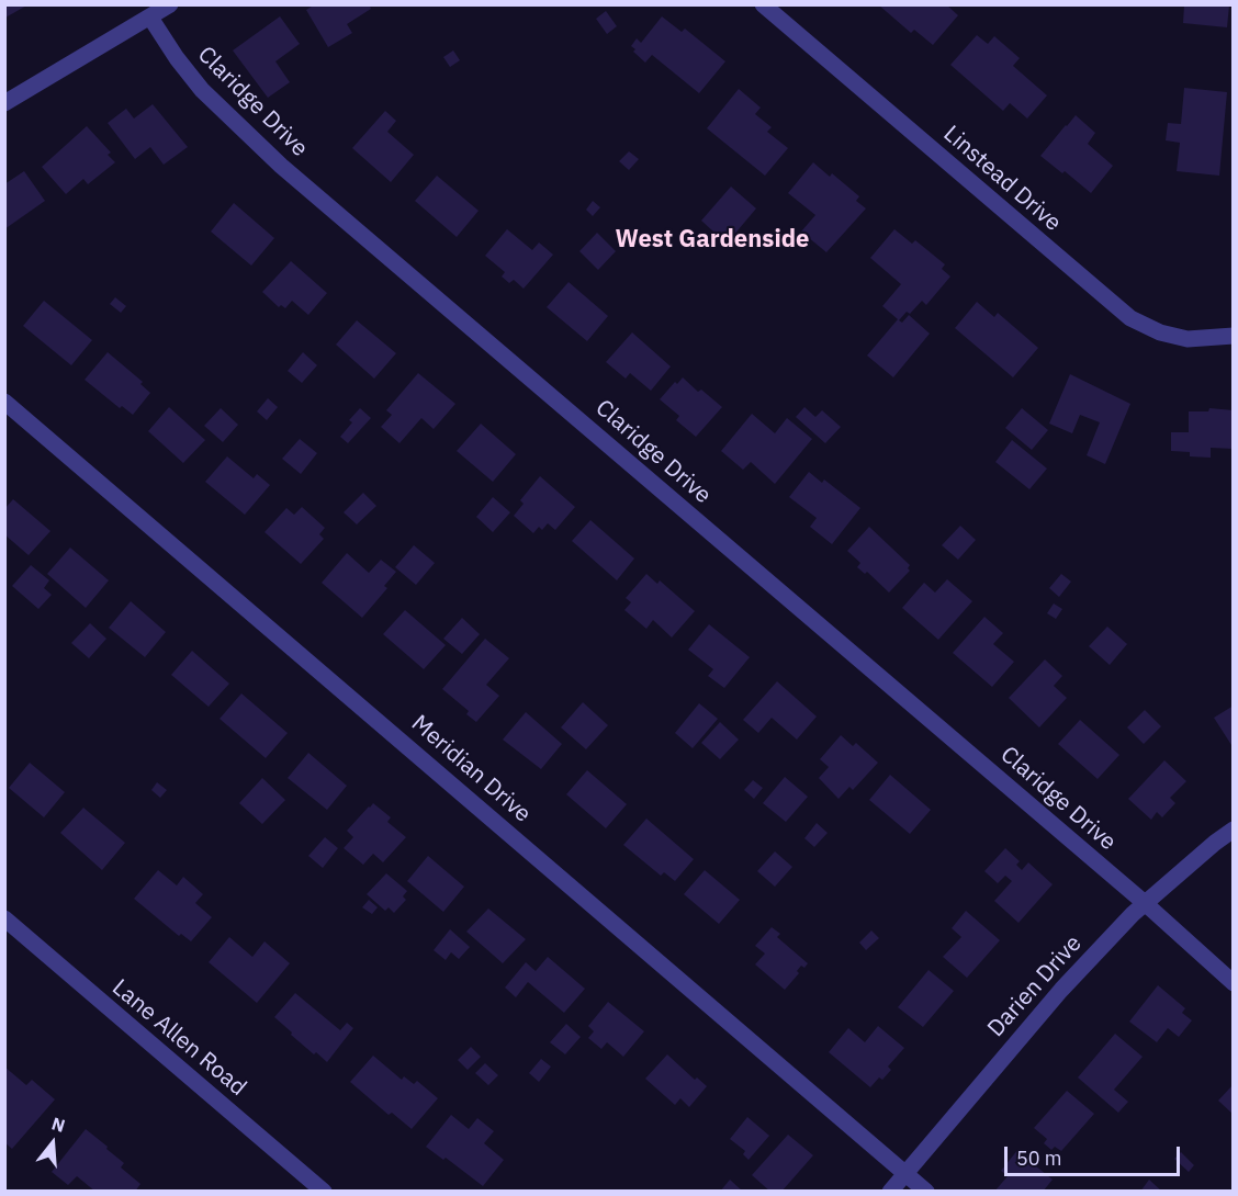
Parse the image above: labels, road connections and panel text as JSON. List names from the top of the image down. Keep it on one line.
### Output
{"streets":{"street":["Claridge Drive","Linstead Drive","Meridian Drive","Darien Drive","Lane Allen Road"]},"crossings":[["Claridge Drive","Darien Drive"],["Meridian Drive","Darien Drive"]],"districts":["West Gardenside"],"scale_bar":"50 m","north":"top"}
